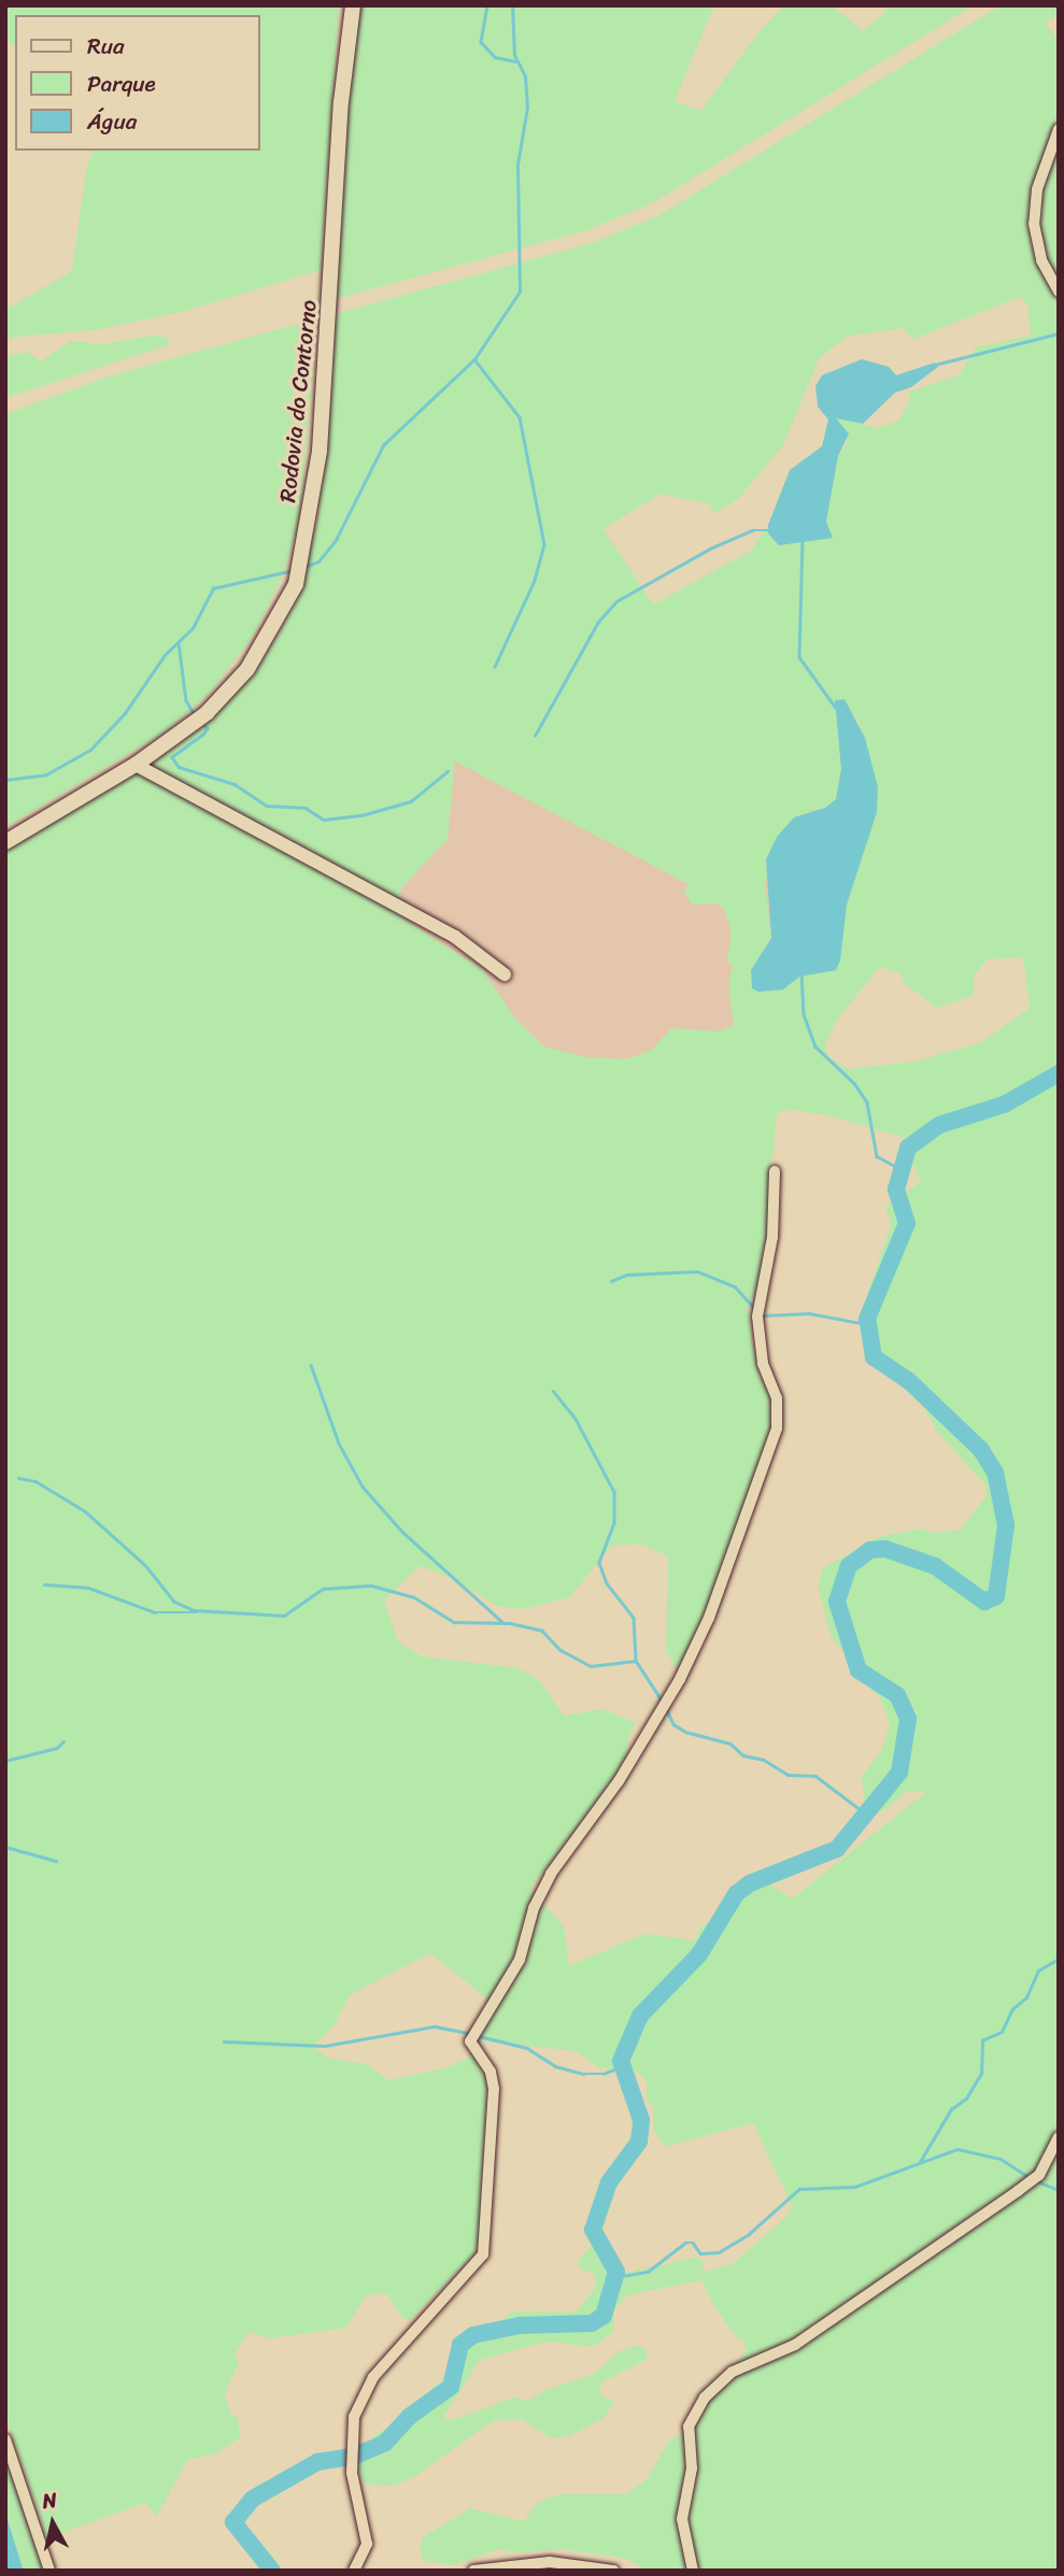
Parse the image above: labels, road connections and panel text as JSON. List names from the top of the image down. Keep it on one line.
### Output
{"streets":{"main road":["Rodovia do Contorno"]},"legend":["Rua","Parque","Água"],"north":"top"}
